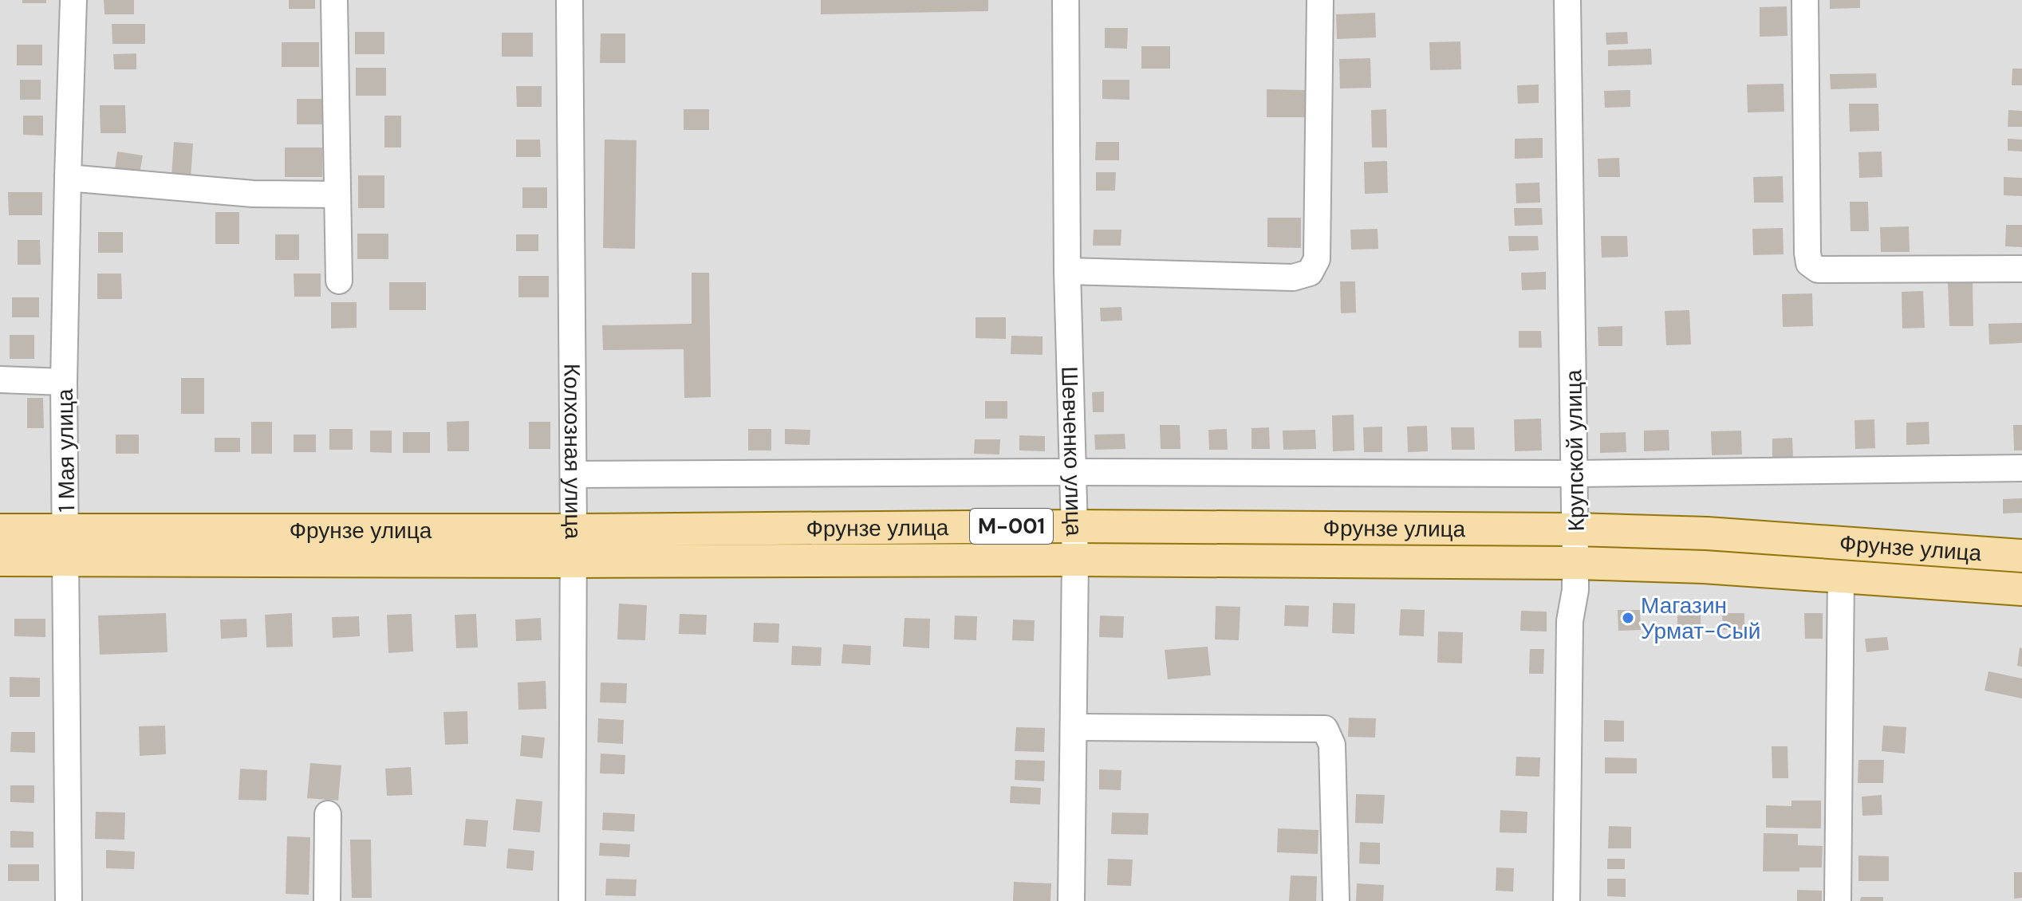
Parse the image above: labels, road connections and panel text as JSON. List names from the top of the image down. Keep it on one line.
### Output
{"streets":{"main road":["M-001","Фрунзе улица"],"street":["1 Мая улица","Колхозная улица","Шевченко улица","Крупской улица"]},"crossings":[["1 Мая улица","Фрунзе улица"],["Колхозная улица","Фрунзе улица"],["Шевченко улица","Фрунзе улица"],["Крупской улица","Фрунзе улица"]],"places":["Магазин Урмат-Сый"]}
